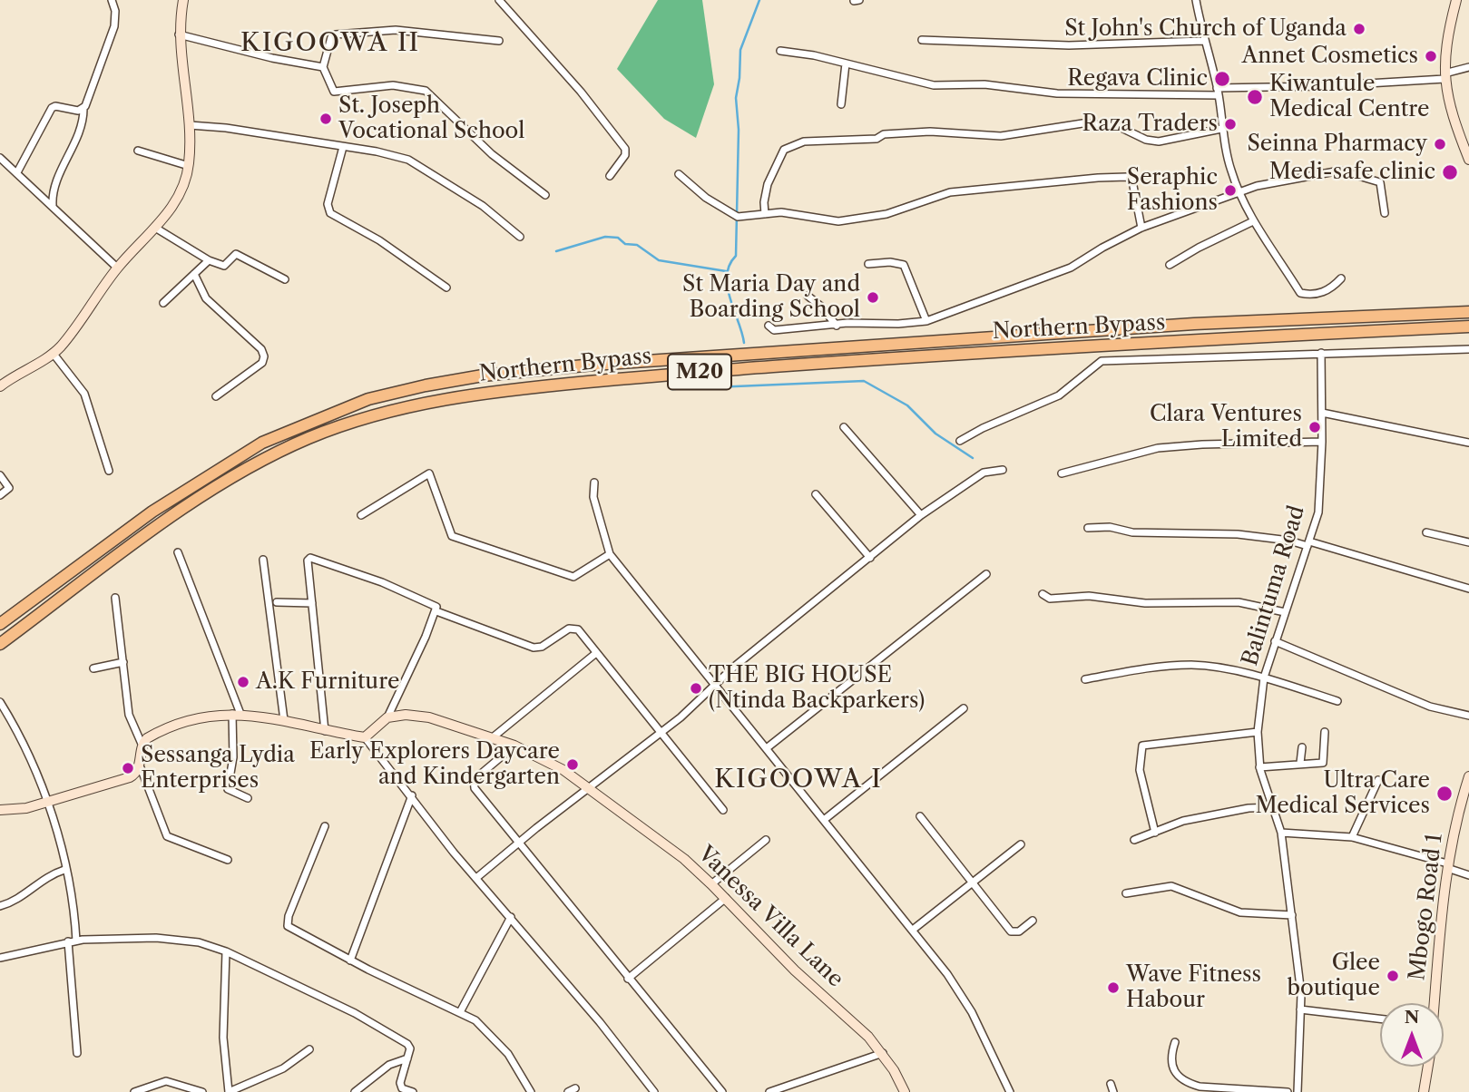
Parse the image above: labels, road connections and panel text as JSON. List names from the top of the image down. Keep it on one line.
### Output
{"streets":{"highway":["Northern Bypass","M20"],"street":["Balintuma Road","Mbogo Road 1","Vanessa Villa Lane"]},"districts":["KIGOOWA II","KIGOOWA I"],"places":["St John's Church of Uganda","Annet Cosmetics","Regava Clinic","Kiwantule Medical Centre","St. Joseph Vocational School","Raza Traders","Seinna Pharmacy","Medi-safe clinic","Seraphic Fashions","St Maria Day and Boarding School","Clara Ventures Limited","A.K Furniture","THE BIG HOUSE (Ntinda Backparkers)","Early Explorers Daycare and Kindergarten","Sessanga Lydia Enterprises","Ultra Care Medical Services","Glee boutique","Wave Fitness Habour"],"north":"top"}
